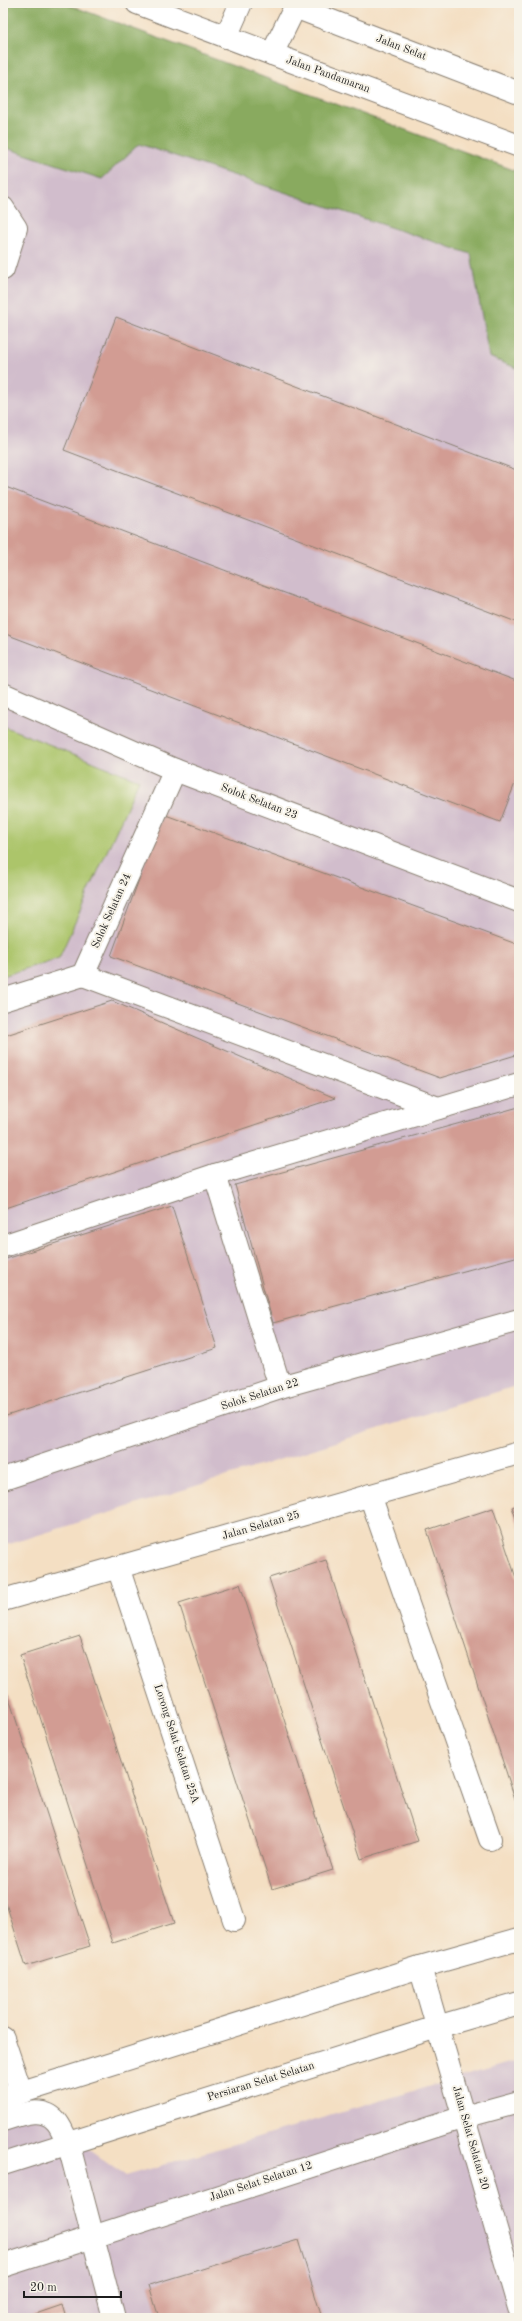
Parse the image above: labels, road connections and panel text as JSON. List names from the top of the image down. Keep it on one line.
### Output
{"streets":{"street":["Jalan Selat","Jalan Pandamaran","Solok Selatan 23","Solok Selatan 24","Solok Selatan 22","Jalan Selatan 25","Lorong Selat Selatan 25A","Persiaran Selat Selatan","Jalan Selat Selatan 20","Jalan Selat Selatan 12"]},"crossings":[["Solok Selatan 23","Solok Selatan 24"],["Jalan Selatan 25","Lorong Selat Selatan 25A"],["Persiaran Selat Selatan","Jalan Selat Selatan 20"],["Jalan Selat Selatan 20","Jalan Selat Selatan 12"]],"scale_bar":"20 m"}
